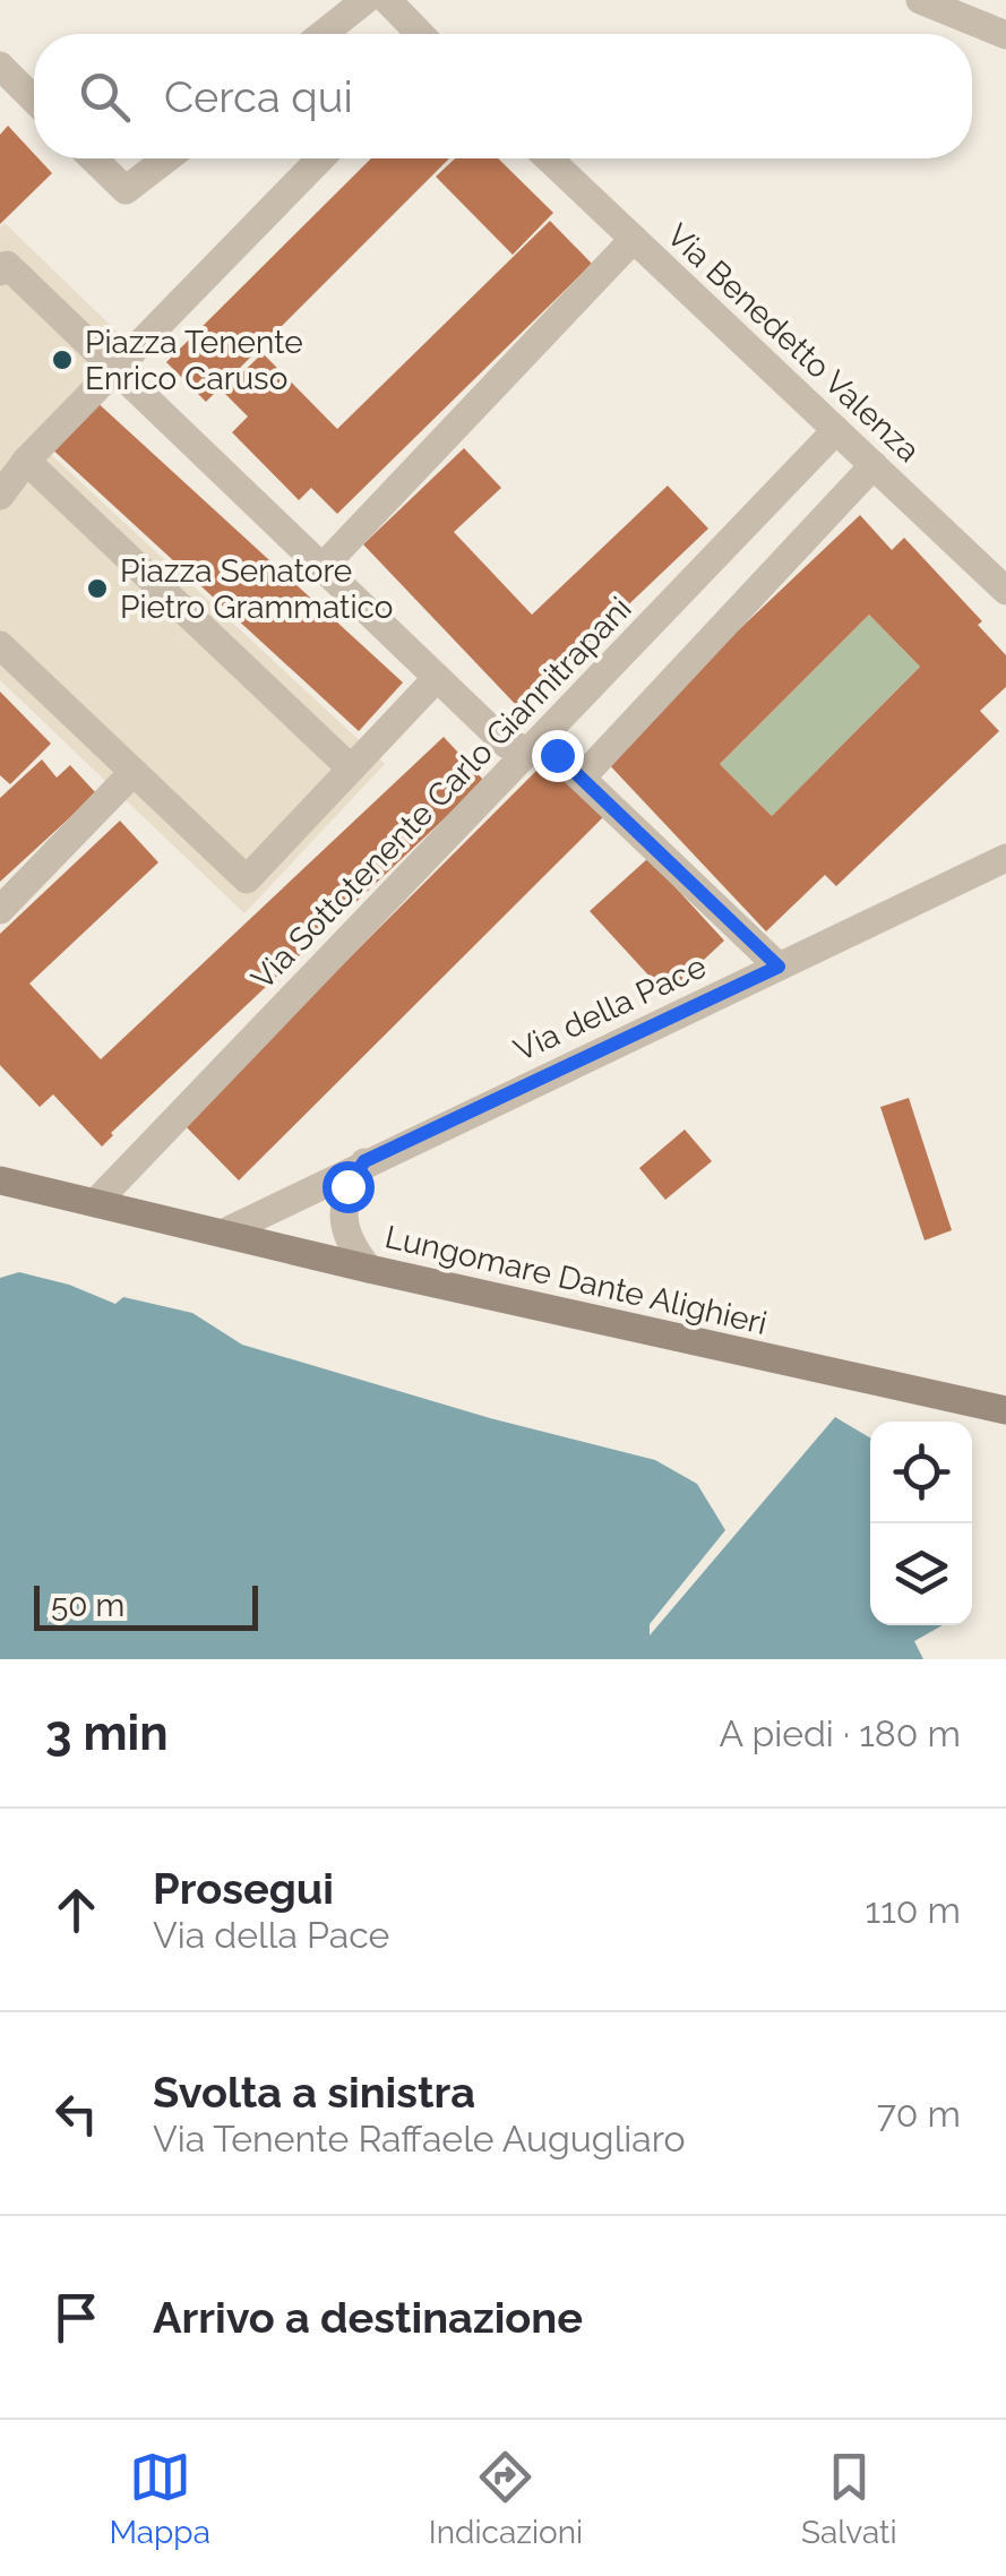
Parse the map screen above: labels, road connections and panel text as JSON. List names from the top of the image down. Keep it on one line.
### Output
{"streets":{"main road":["Lungomare Dante Alighieri"],"street":["Via Benedetto Valenza","Via Sottotenente Carlo Giannitrapani","Via della Pace"]},"crossings":[["Via Benedetto Valenza","Via Sottotenente Carlo Giannitrapani"],["Via Sottotenente Carlo Giannitrapani","Lungomare Dante Alighieri"],["Via della Pace","Lungomare Dante Alighieri"]],"places":["Piazza Tenente Enrico Caruso","Piazza Senatore Pietro Grammatico"],"scale_bar":"50 m","page":{"search":"Cerca qui","scale":"50 m","heading":["3 min","A piedi · 180 m"],"list":[["Prosegui","Via della Pace","110 m"],["Svolta a sinistra","Via Tenente Raffaele Augugliaro","70 m"],"Arrivo a destinazione"],"nav":["Mappa","Indicazioni","Salvati"]}}
